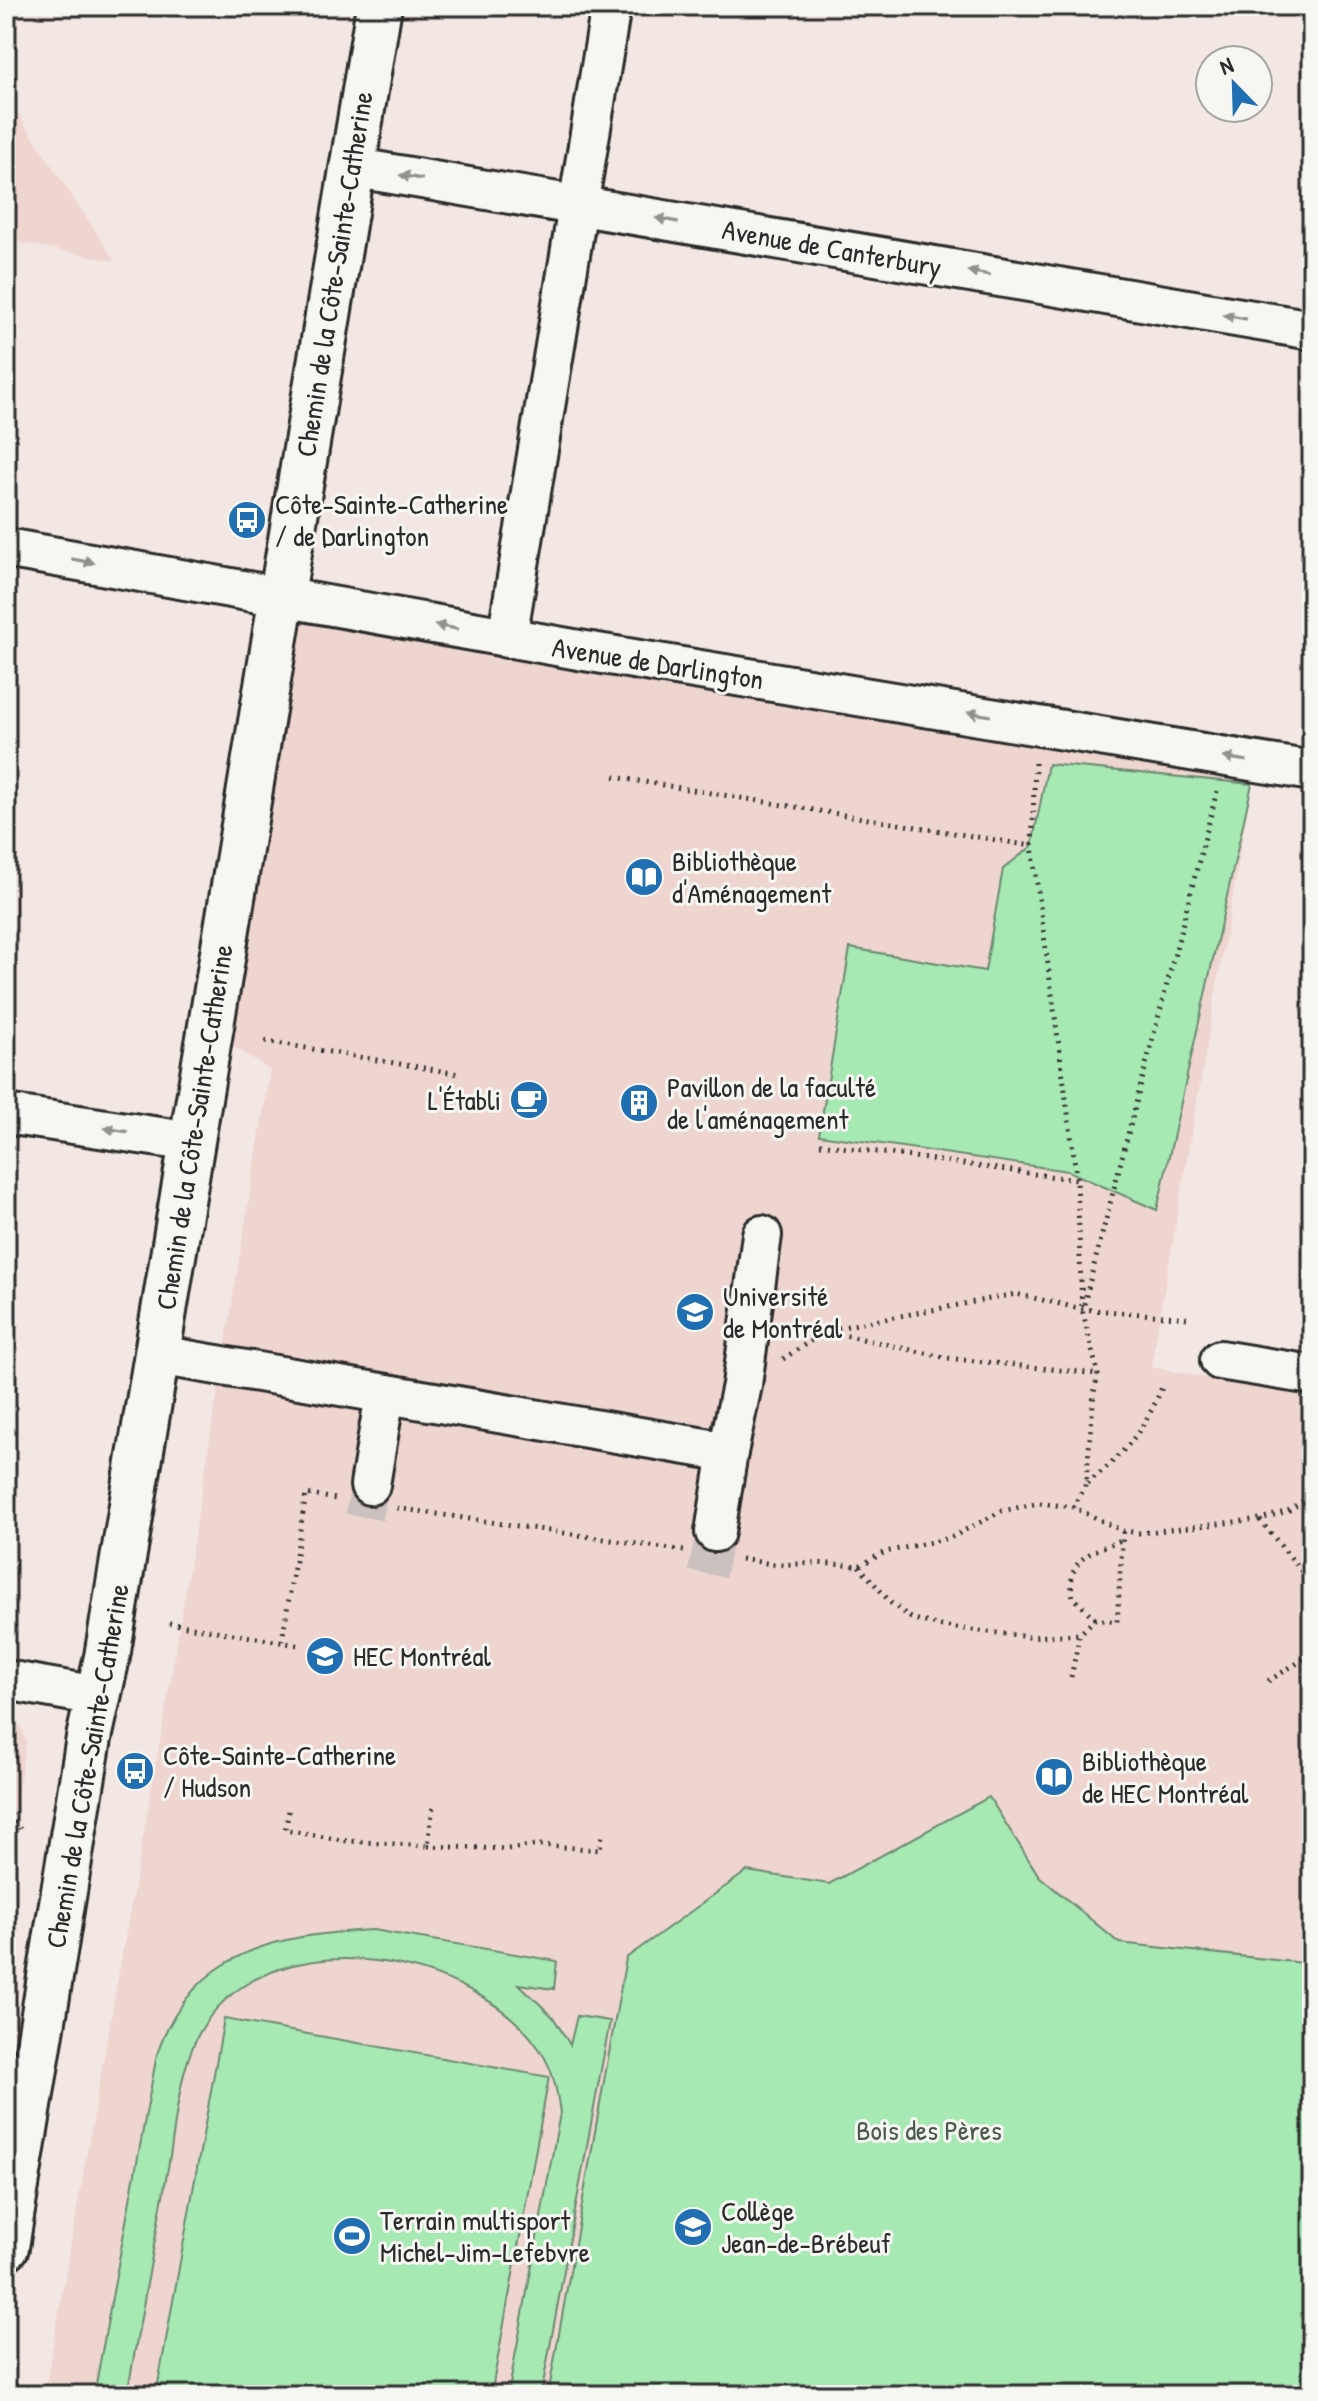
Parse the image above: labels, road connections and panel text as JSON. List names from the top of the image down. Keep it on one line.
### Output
{"streets":{"main road":["Chemin de la Côte-Sainte-Catherine"],"street":["Avenue de Canterbury","Avenue de Darlington"]},"crossings":[["Avenue de Canterbury","Chemin de la Côte-Sainte-Catherine"],["Chemin de la Côte-Sainte-Catherine","Avenue de Darlington"]],"one_way":["Avenue de Canterbury"],"parks":["Bois des Pères"],"places":{"bus stop":["Côte-Sainte-Catherine / de Darlington","Côte-Sainte-Catherine / Hudson"],"library":["Bibliothèque d'Aménagement","Bibliothèque de HEC Montréal"],"cafe":["L'Établi"],"building":["Pavillon de la faculté de l'aménagement"],"school or university":["Université de Montréal","HEC Montréal","Collège Jean-de-Brébeuf"],"sports":["Terrain multisport Michel-Jim-Lefebvre"]},"north":"top left"}
